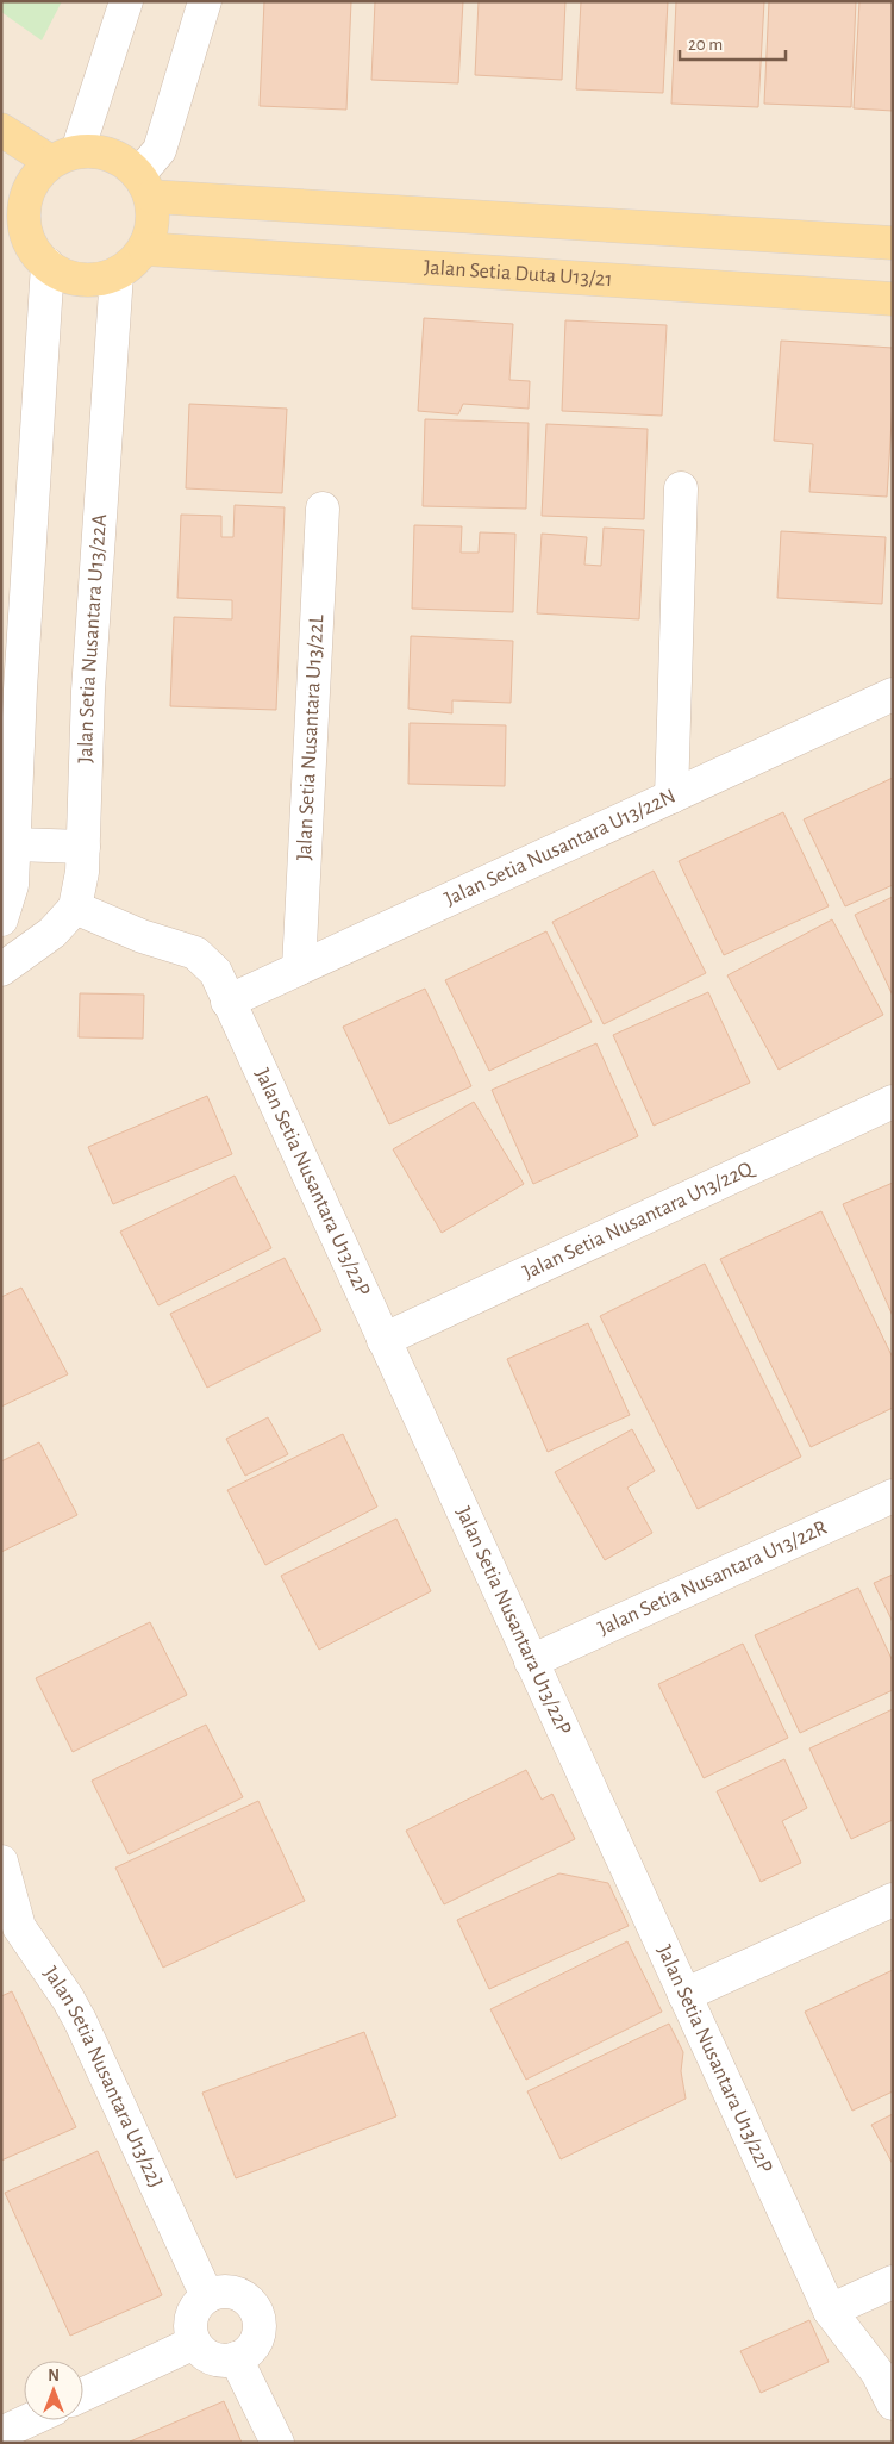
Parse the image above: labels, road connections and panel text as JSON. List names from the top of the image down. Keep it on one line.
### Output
{"streets":{"main road":["Jalan Setia Duta U13/21"],"street":["Jalan Setia Nusantara U13/22A","Jalan Setia Nusantara U13/22L","Jalan Setia Nusantara U13/22N","Jalan Setia Nusantara U13/22P","Jalan Setia Nusantara U13/22Q","Jalan Setia Nusantara U13/22R","Jalan Setia Nusantara U13/22J"]},"crossings":[["Jalan Setia Duta U13/21","Jalan Setia Nusantara U13/22A"],["Jalan Setia Nusantara U13/22A","Jalan Setia Nusantara U13/22P"],["Jalan Setia Nusantara U13/22L","Jalan Setia Nusantara U13/22N"],["Jalan Setia Nusantara U13/22N","Jalan Setia Nusantara U13/22P"],["Jalan Setia Nusantara U13/22P","Jalan Setia Nusantara U13/22Q"],["Jalan Setia Nusantara U13/22P","Jalan Setia Nusantara U13/22R"]],"scale_bar":"20 m","north":"top"}
